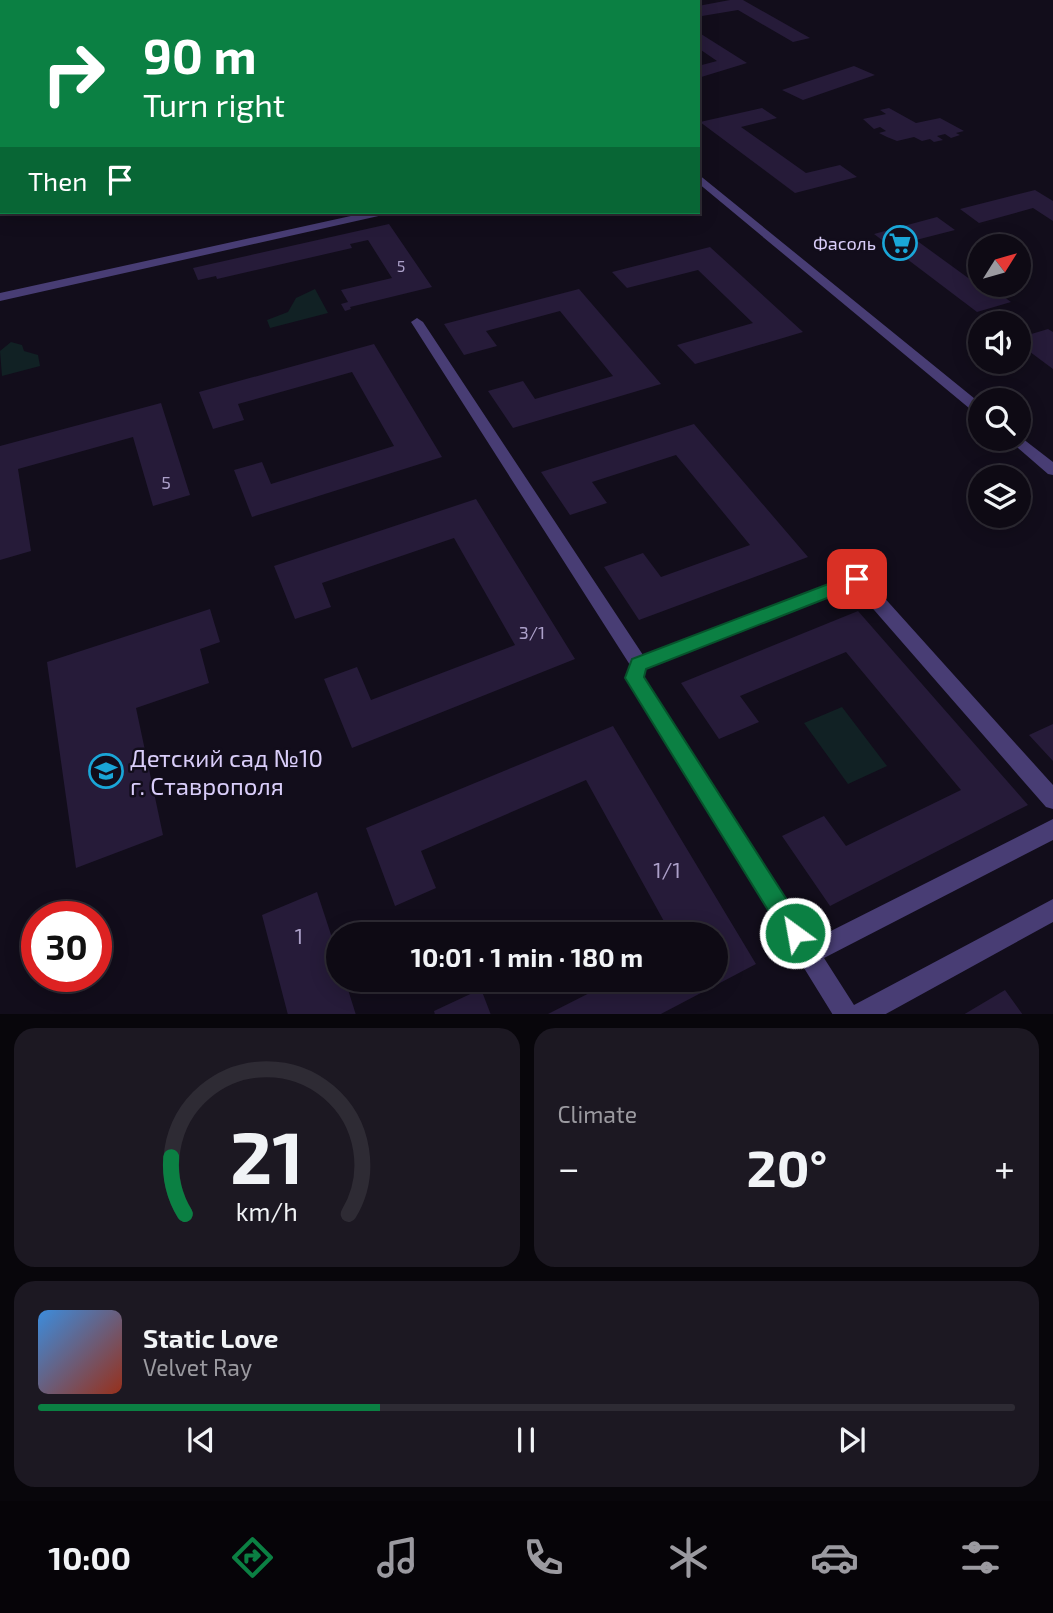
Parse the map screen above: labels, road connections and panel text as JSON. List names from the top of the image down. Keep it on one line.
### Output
{"places":{"supermarket":["Фасоль"],"school or university":["Детский сад №10 г. Ставрополя"]},"house_numbers":["5","5","3/1","1/1","1"],"north":"top right","page":{"turn":["90 m","Turn right"],"then":"Then","limit":"30","trip":"10:01 · 1 min · 180 m","tile":"Climate","heat":["−","20°","+"],"song":["Static Love","Velvet Ray"],"tabs":"10:00","gauge":["21","km/h"]}}
